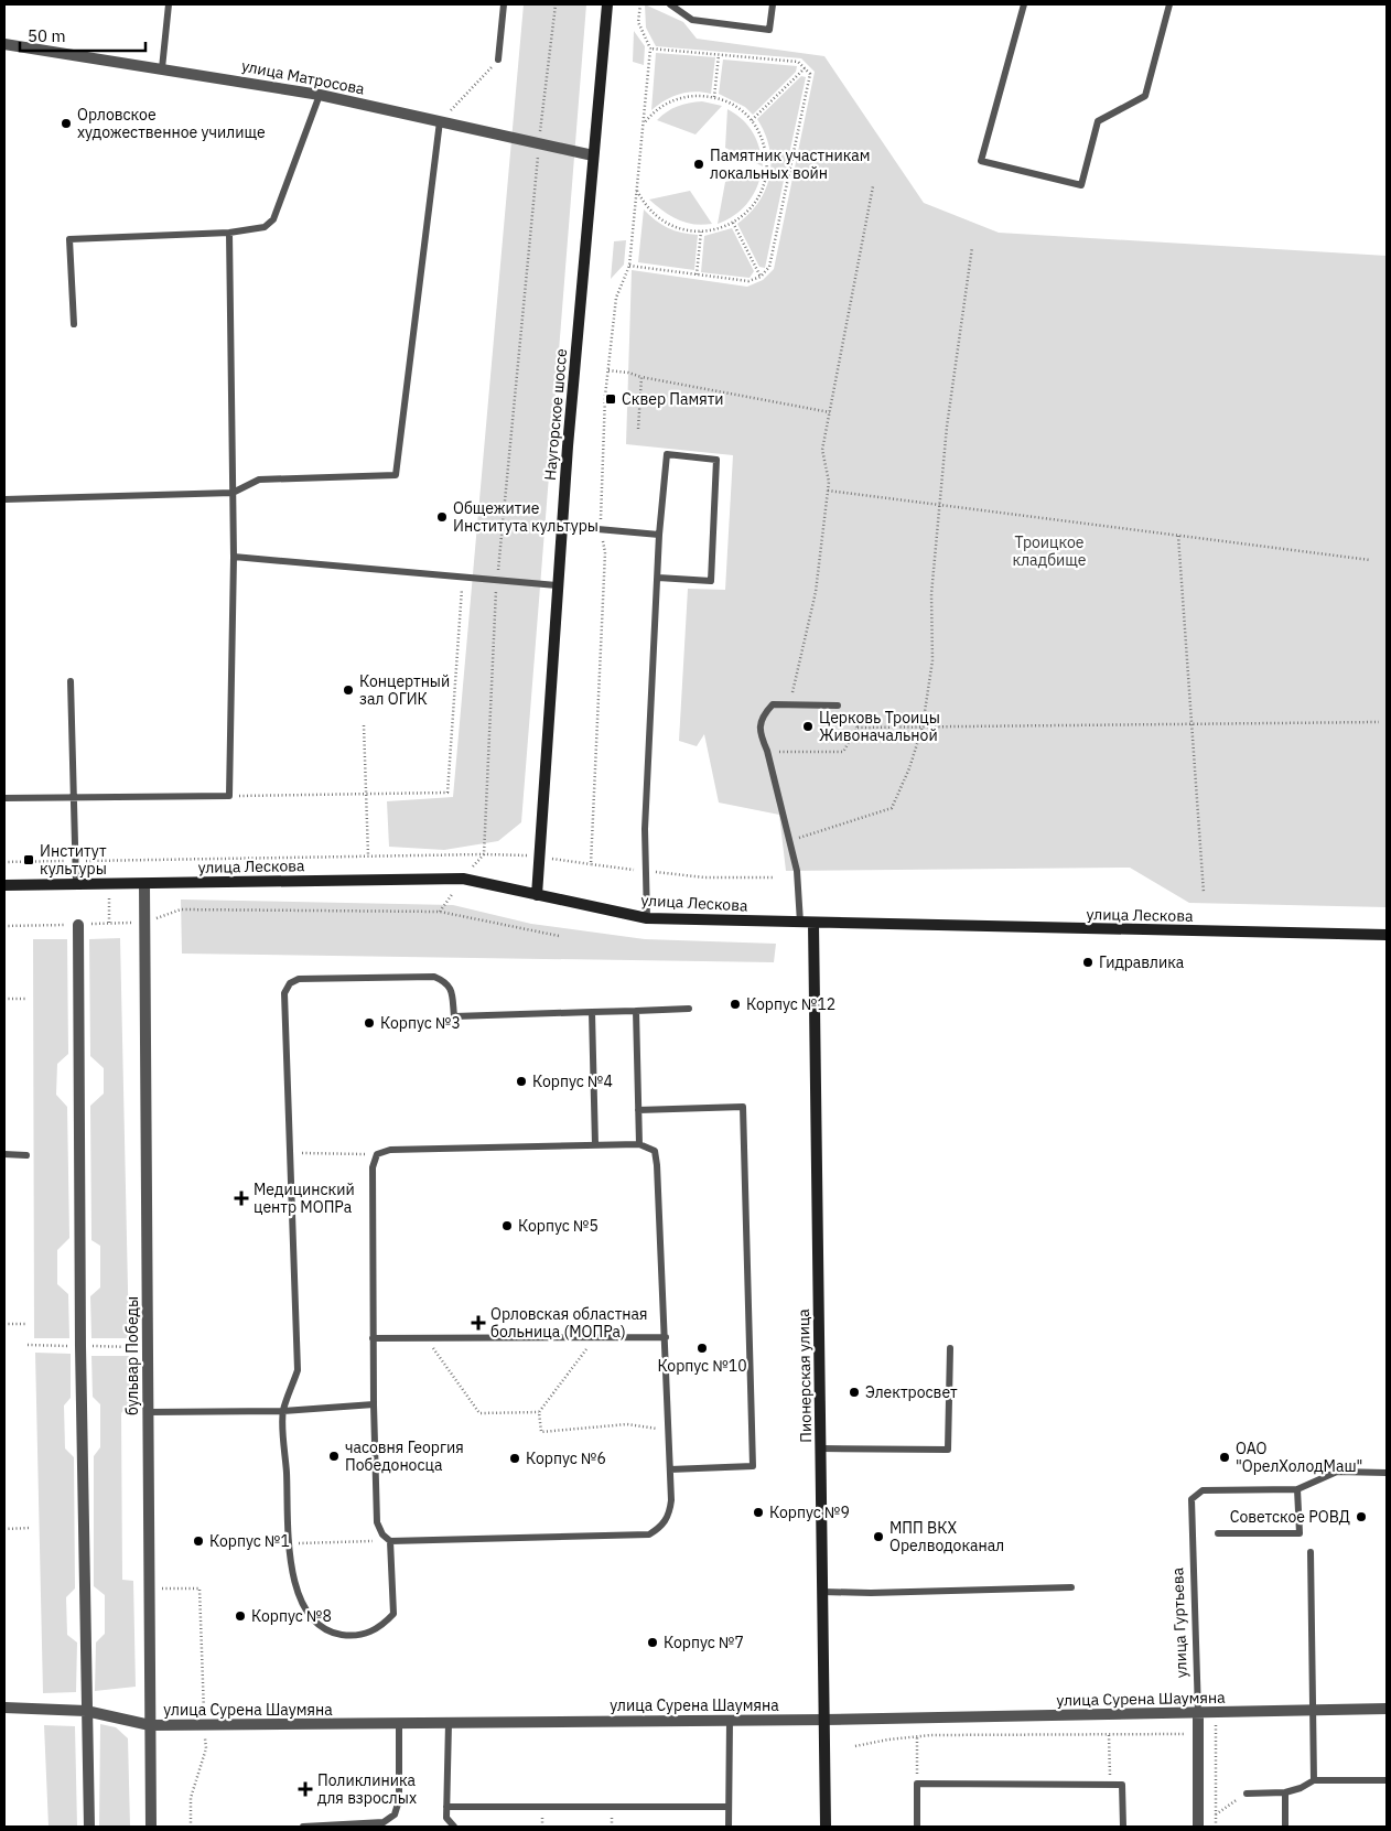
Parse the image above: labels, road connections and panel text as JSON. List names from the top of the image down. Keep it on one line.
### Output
{"streets":{"main road":["Наугорское шоссе","улица Лескова","Пионерская улица"],"street":["улица Матросова","бульвар Победы","улица Гуртьева","улица Сурена Шаумяна"]},"crossings":[["улица Матросова","Наугорское шоссе"],["Наугорское шоссе","улица Лескова"],["улица Лескова","бульвар Победы"],["улица Лескова","Пионерская улица"],["бульвар Победы","улица Сурена Шаумяна"],["Пионерская улица","улица Сурена Шаумяна"],["улица Гуртьева","улица Сурена Шаумяна"]],"parks":["Троицкое кладбище"],"places":{"other":["Орловское художественное училище","Памятник участникам локальных войн","Общежитие Института культуры","Концертный зал ОГИК","Церковь Троицы Живоначальной","Гидравлика","Корпус №12","Корпус №3","Корпус №4","Корпус №5","Корпус №10","Электросвет","часовня Георгия Победоносца","ОАО \"ОрелХолодМаш\"","Корпус №6","Корпус №9","Советское РОВД","МПП ВКХ Орелводоканал","Корпус №1","Корпус №8","Корпус №7"],"transit":["Сквер Памяти","Институт культуры"],"health":["Медицинский центр МОПРа","Орловская областная больница (МОПРа)","Поликлиника для взрослых"]},"scale_bar":"50 m"}
